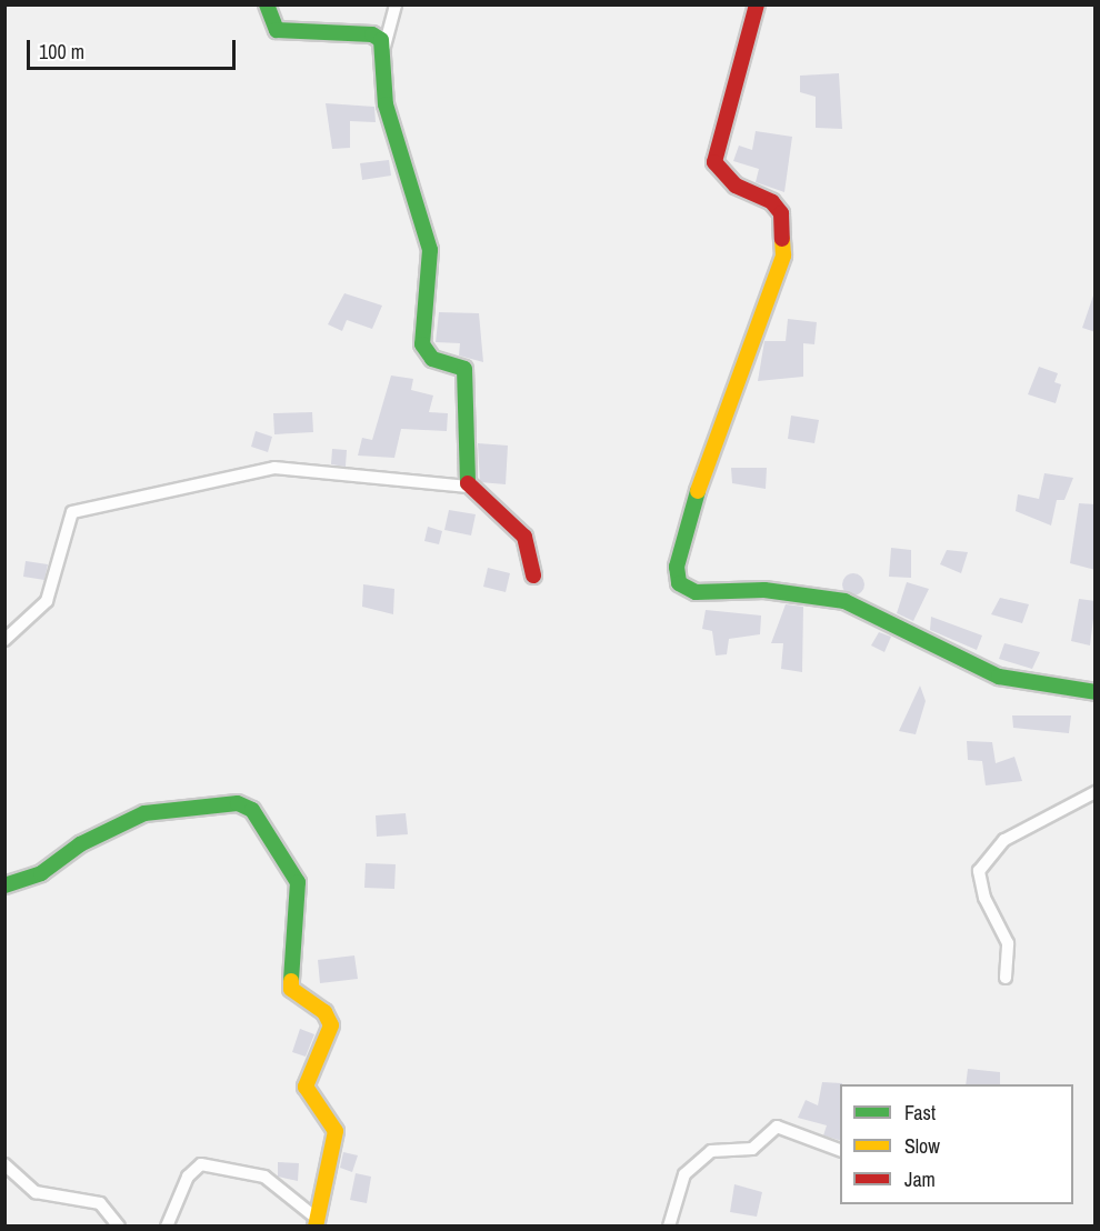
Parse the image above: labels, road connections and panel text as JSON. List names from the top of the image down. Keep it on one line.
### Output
{"legend":["Fast","Slow","Jam"],"scale_bar":"100 m"}
